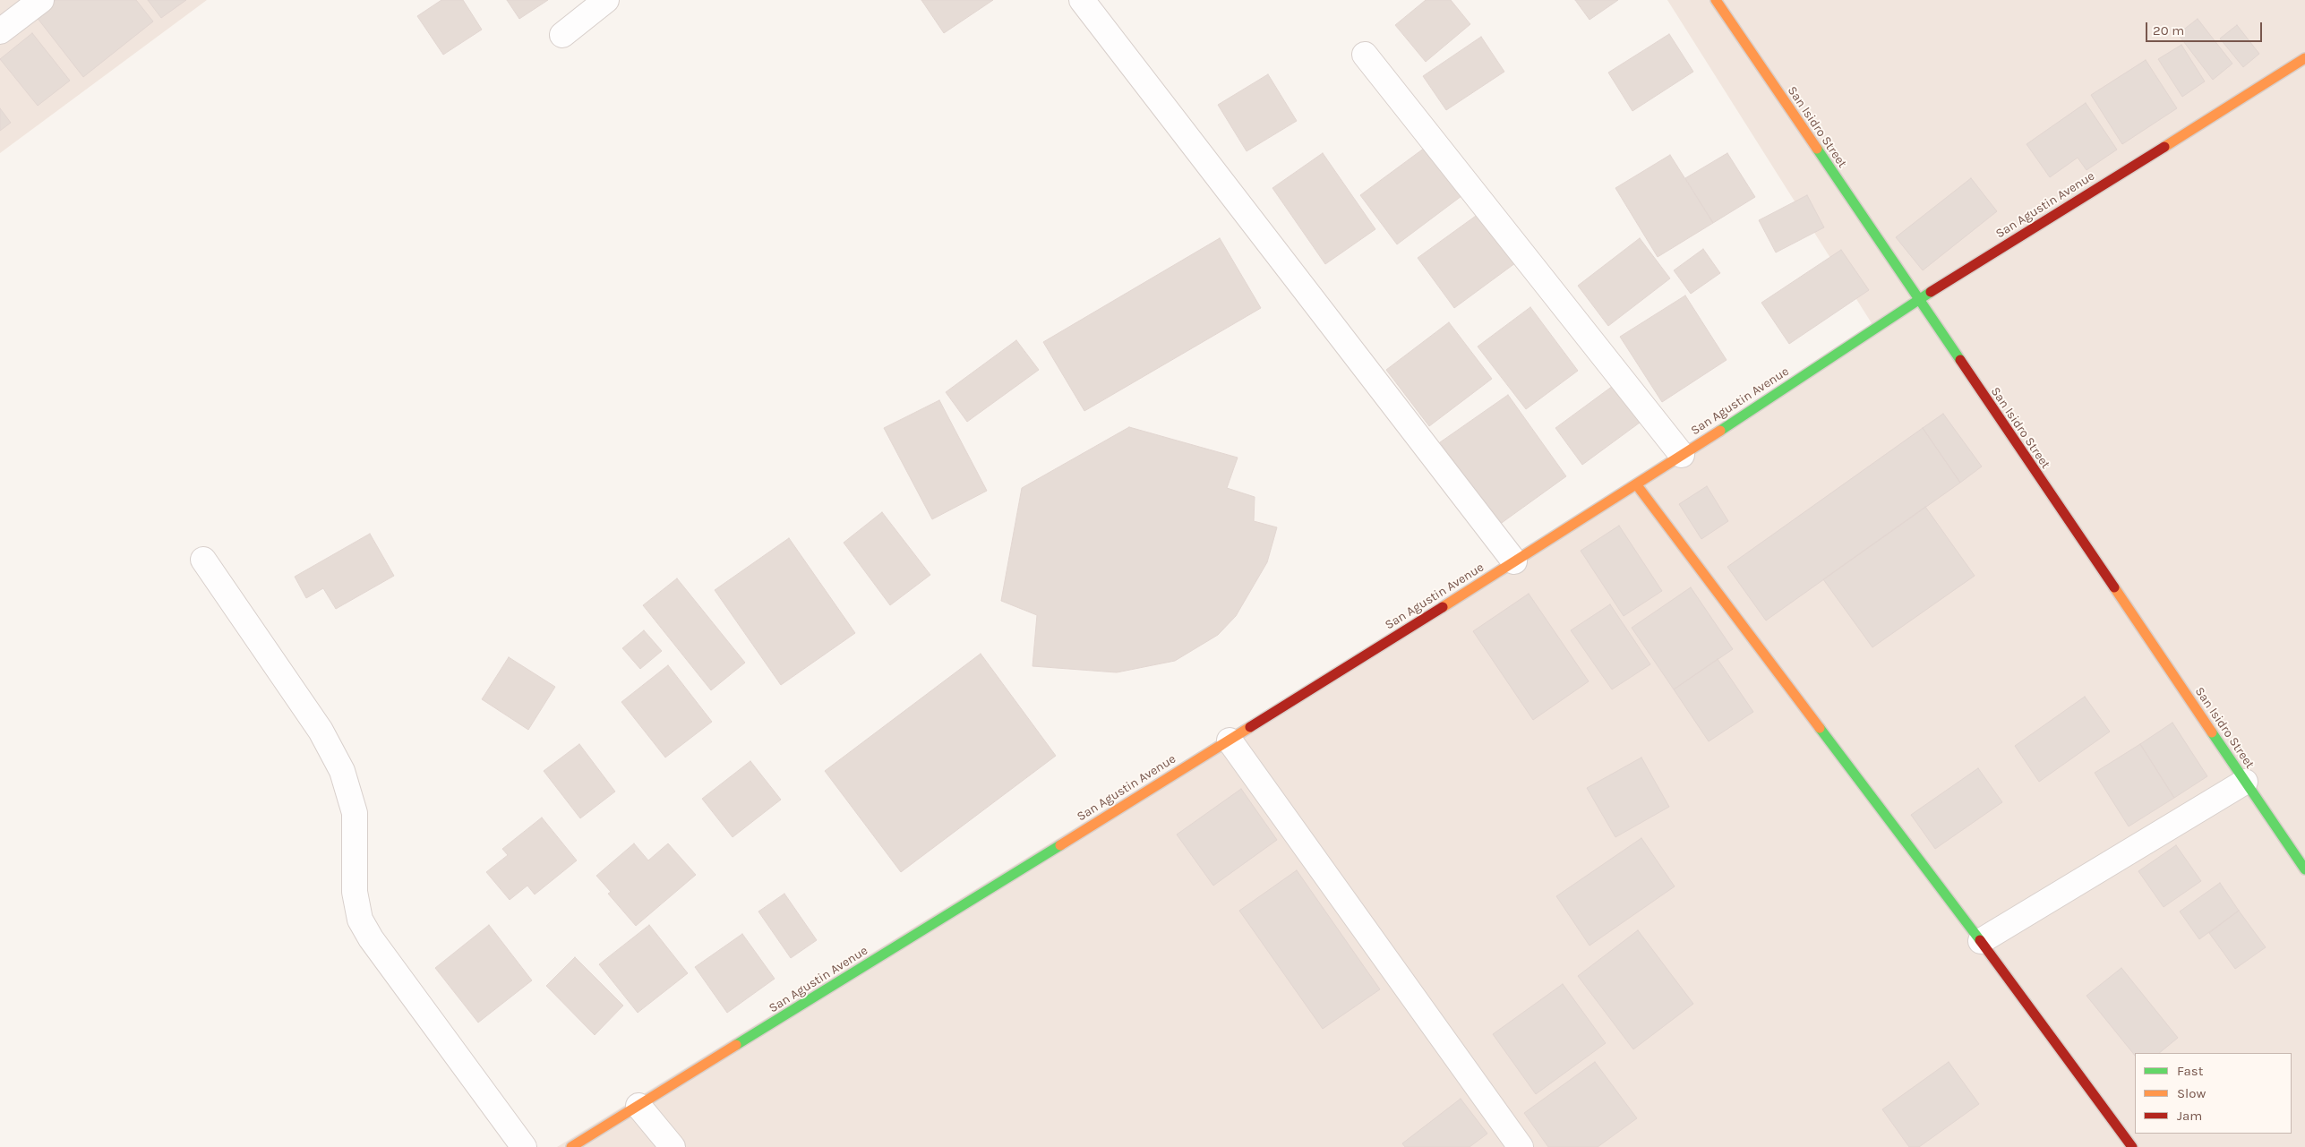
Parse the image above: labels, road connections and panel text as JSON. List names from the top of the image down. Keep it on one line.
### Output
{"streets":{"street":["San Isidro Street","San Agustin Avenue"]},"crossings":[["San Isidro Street","San Agustin Avenue"]],"legend":["Fast","Slow","Jam"],"scale_bar":"20 m"}
